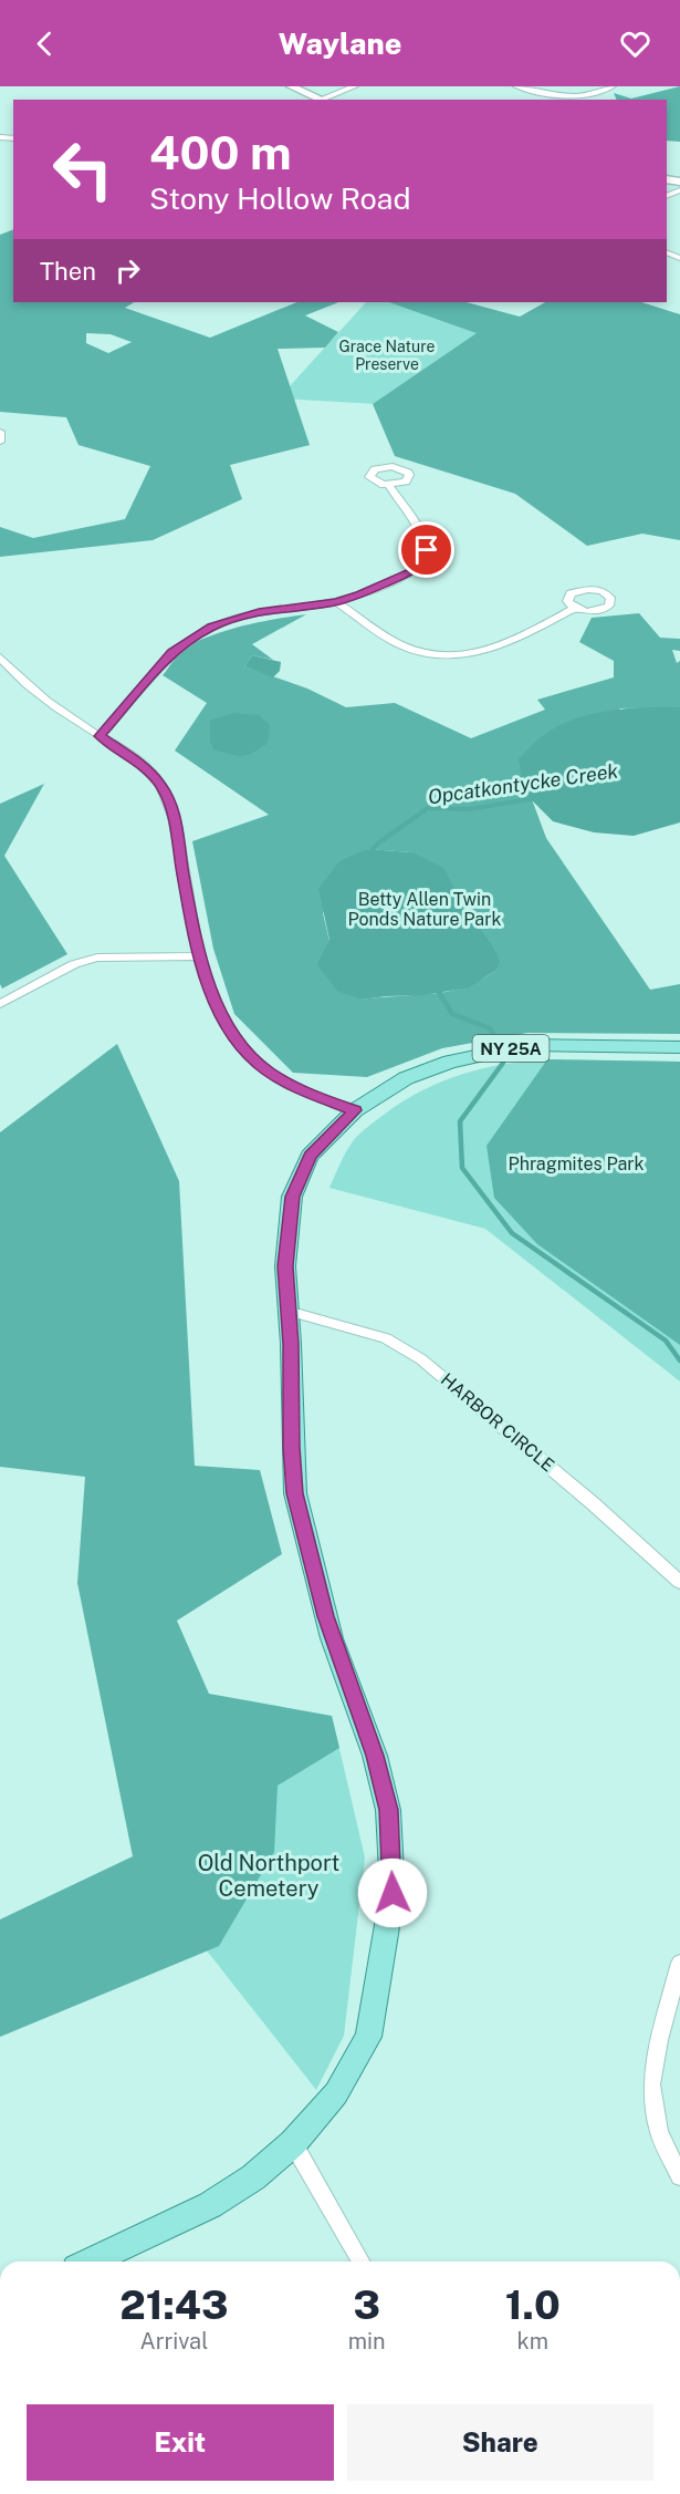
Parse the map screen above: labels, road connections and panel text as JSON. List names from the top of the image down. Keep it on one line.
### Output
{"streets":{"main road":["NY 25A"],"street":["HARBOR CIRCLE"]},"crossings":[["NY 25A","HARBOR CIRCLE"]],"water":["Opcatkontycke Creek"],"parks":["Grace Nature Preserve","Betty Allen Twin Ponds Nature Park","Phragmites Park","Old Northport Cemetery"],"page":{"header":"Waylane","turn":["400 m","Stony Hollow Road"],"then":"Then","eta":["21:43","Arrival","3","min","1.0","km"],"buttons":["Exit","Share"]}}
